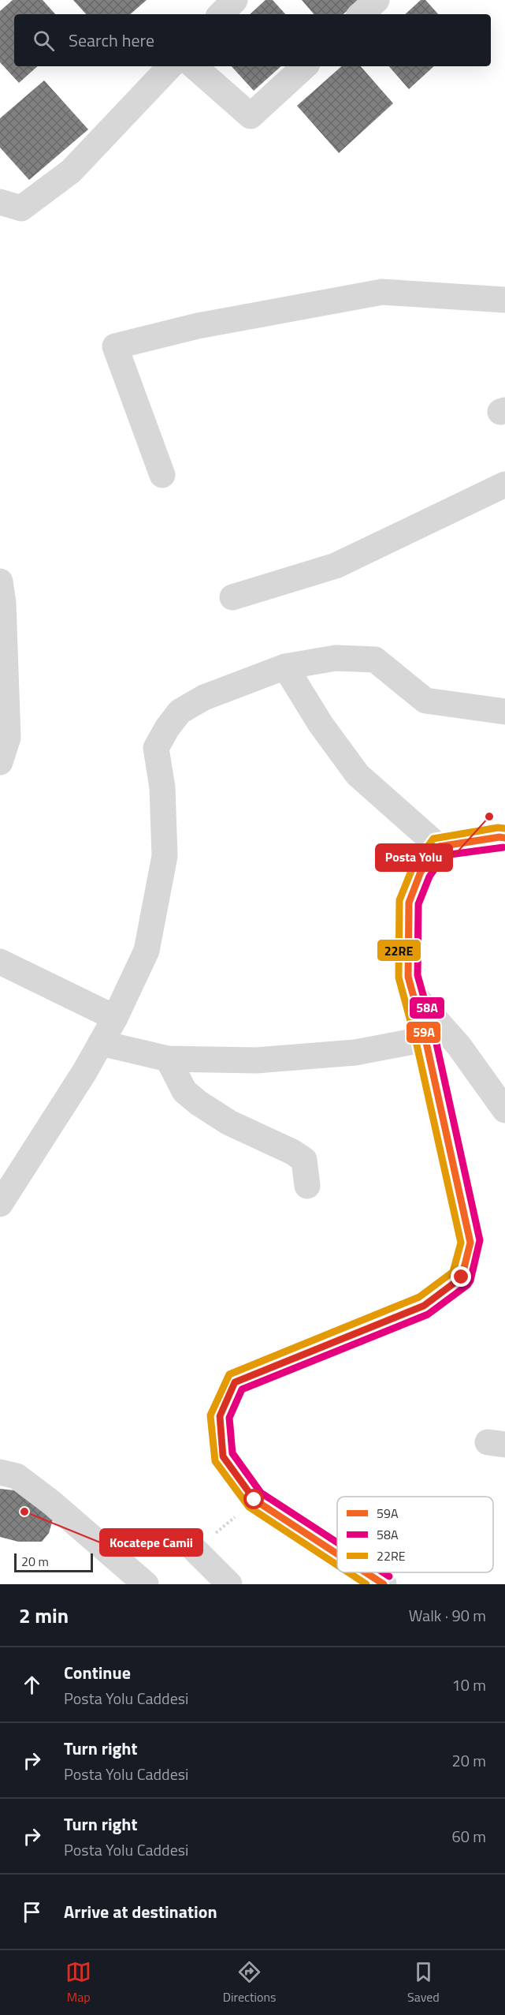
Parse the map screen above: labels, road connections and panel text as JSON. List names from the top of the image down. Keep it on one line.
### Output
{"places":["Posta Yolu","Kocatepe Camii"],"lines":["transit line 22RE","transit line 59A","transit line 58A"],"legend":["59A","58A","22RE"],"scale_bar":"20 m","page":{"search":"Search here","scale":"20 m","heading":["2 min","Walk · 90 m"],"list":[["Continue","Posta Yolu Caddesi","10 m"],["Turn right","Posta Yolu Caddesi","20 m"],["Turn right","Posta Yolu Caddesi","60 m"],"Arrive at destination"],"nav":["Map","Directions","Saved"]}}
